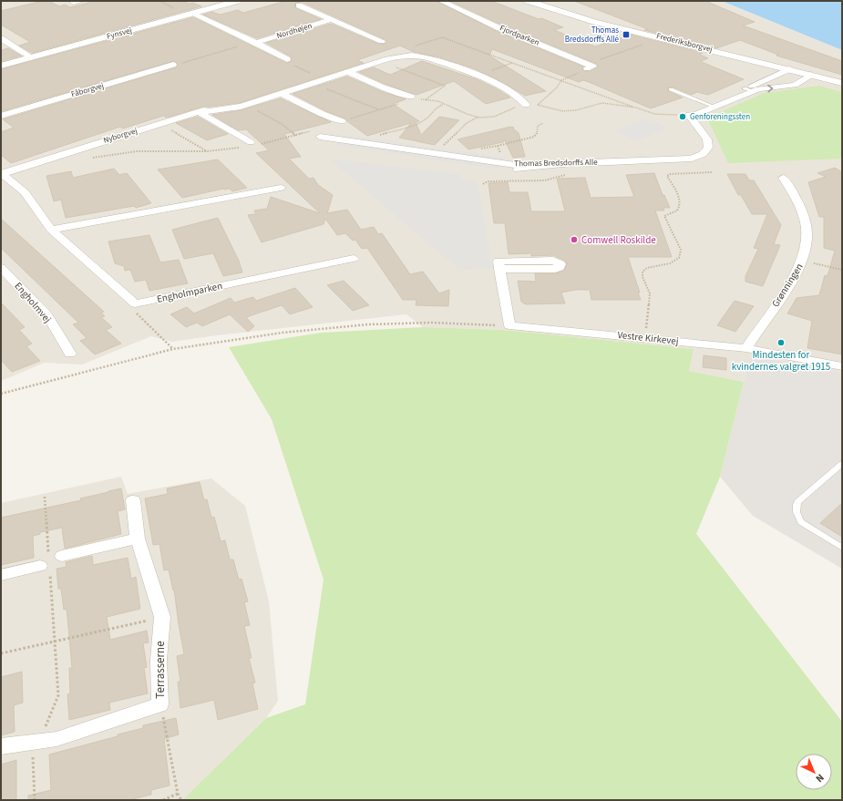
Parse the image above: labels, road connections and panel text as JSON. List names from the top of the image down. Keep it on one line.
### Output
{"streets":{"street":["Nordhøjen","Fynsvej","Fjordparken","Frederiksborgvej","Fåborgvej","Nyborgvej","Thomas Bredsdorffs Alle","Grønningen","Engholmparken","Engholmvej","Vestre Kirkevej","Terrasserne"]},"crossings":[["Nordhøjen","Fynsvej"],["Grønningen","Vestre Kirkevej"]],"places":{"transit":["Thomas Bredsdorffs Allé"],"other":["Genforeningssten","Comwell Roskilde","Mindesten for kvindernes valgret 1915"]},"north":"bottom right"}
